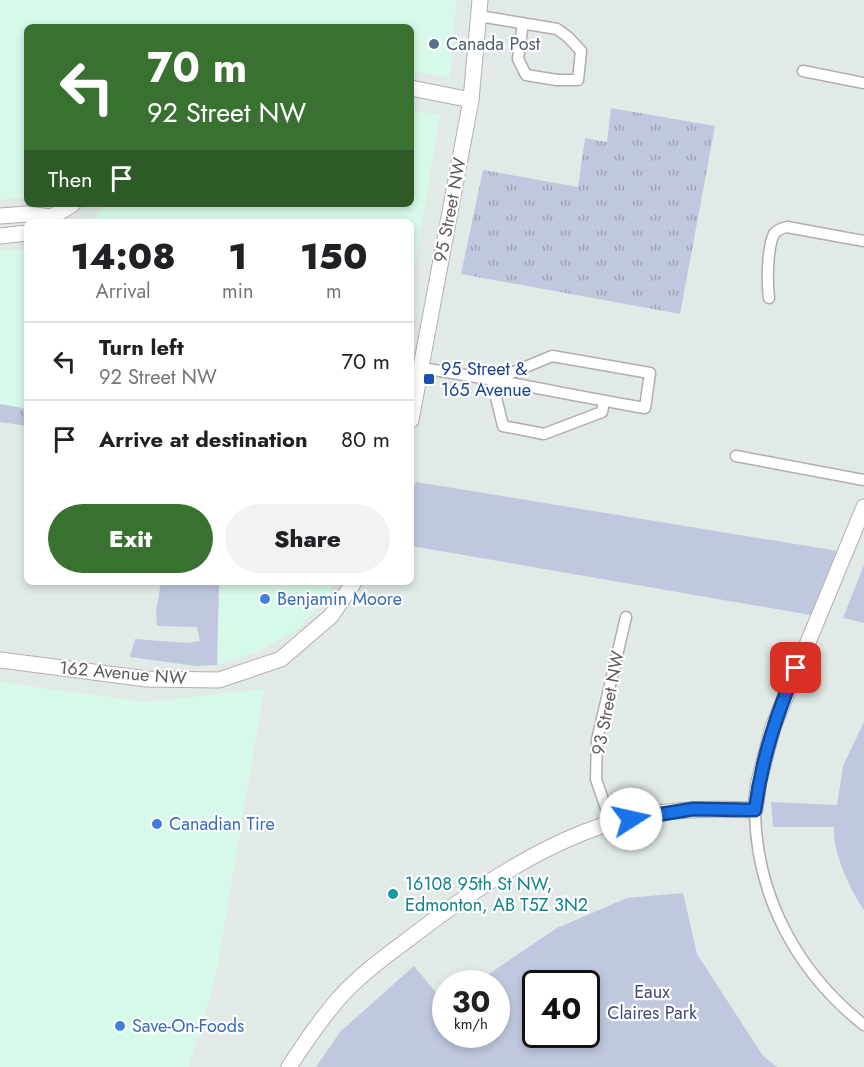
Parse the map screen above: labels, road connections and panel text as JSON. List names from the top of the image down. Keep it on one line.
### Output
{"streets":{"street":["95 Street NW","162 Avenue NW","93 Street NW"]},"parks":["Eaux Claires Park"],"places":{"other":["Canada Post","Benjamin Moore","Canadian Tire","16108 95th St NW, Edmonton, AB T5Z 3N2","Save-On-Foods"],"transit":["95 Street & 165 Avenue"]},"page":{"turn":["70 m","92 Street NW"],"then":"Then","eta":["14:08","Arrival","1","min","150","m"],"list":[{"name":"Turn left","note":"92 Street NW","value":"70 m"},{"name":"Arrive at destination","value":"80 m"}],"buttons":["Exit","Share"],"speed":"30 km/h","limit":"40"}}
